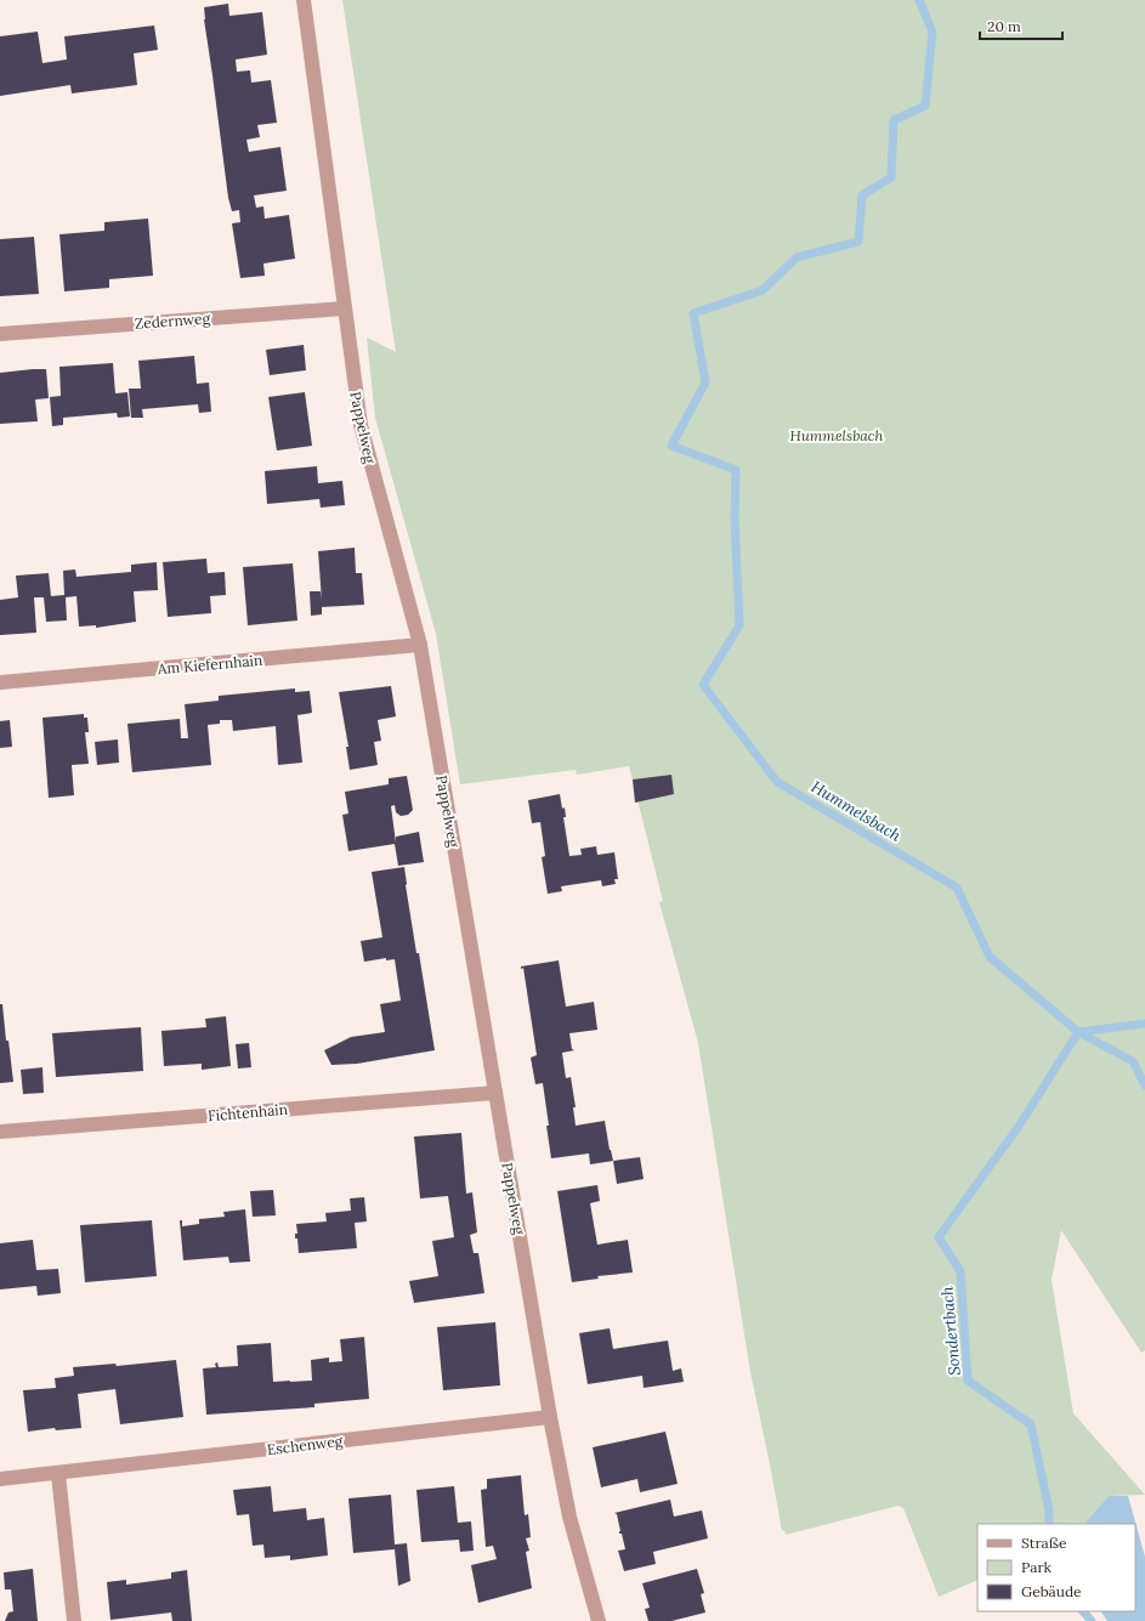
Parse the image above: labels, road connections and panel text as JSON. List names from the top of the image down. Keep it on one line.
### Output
{"streets":{"street":["Zedernweg","Pappelweg","Am Kiefernhain","Fichtenhain","Eschenweg"]},"crossings":[["Zedernweg","Pappelweg"],["Pappelweg","Am Kiefernhain"],["Pappelweg","Fichtenhain"],["Pappelweg","Eschenweg"]],"water":["Hummelsbach","Sondertbach"],"parks":["Hummelsbach"],"legend":["Straße","Park","Gebäude"],"scale_bar":"20 m"}
